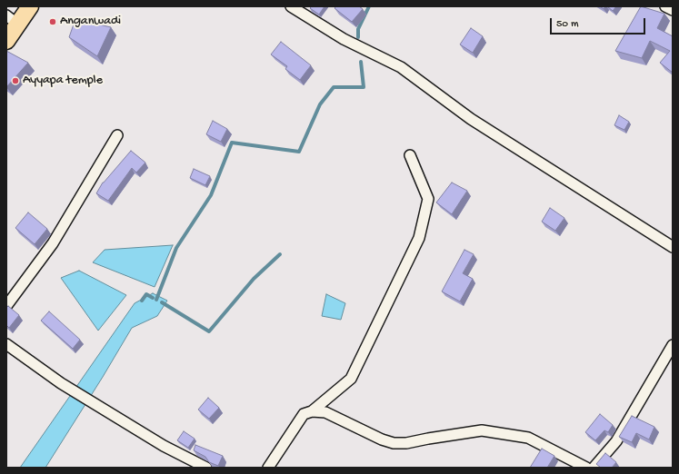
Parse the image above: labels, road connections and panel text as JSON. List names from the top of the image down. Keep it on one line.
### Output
{"places":["Anganwadi","Ayyapa temple"],"scale_bar":"50 m"}
